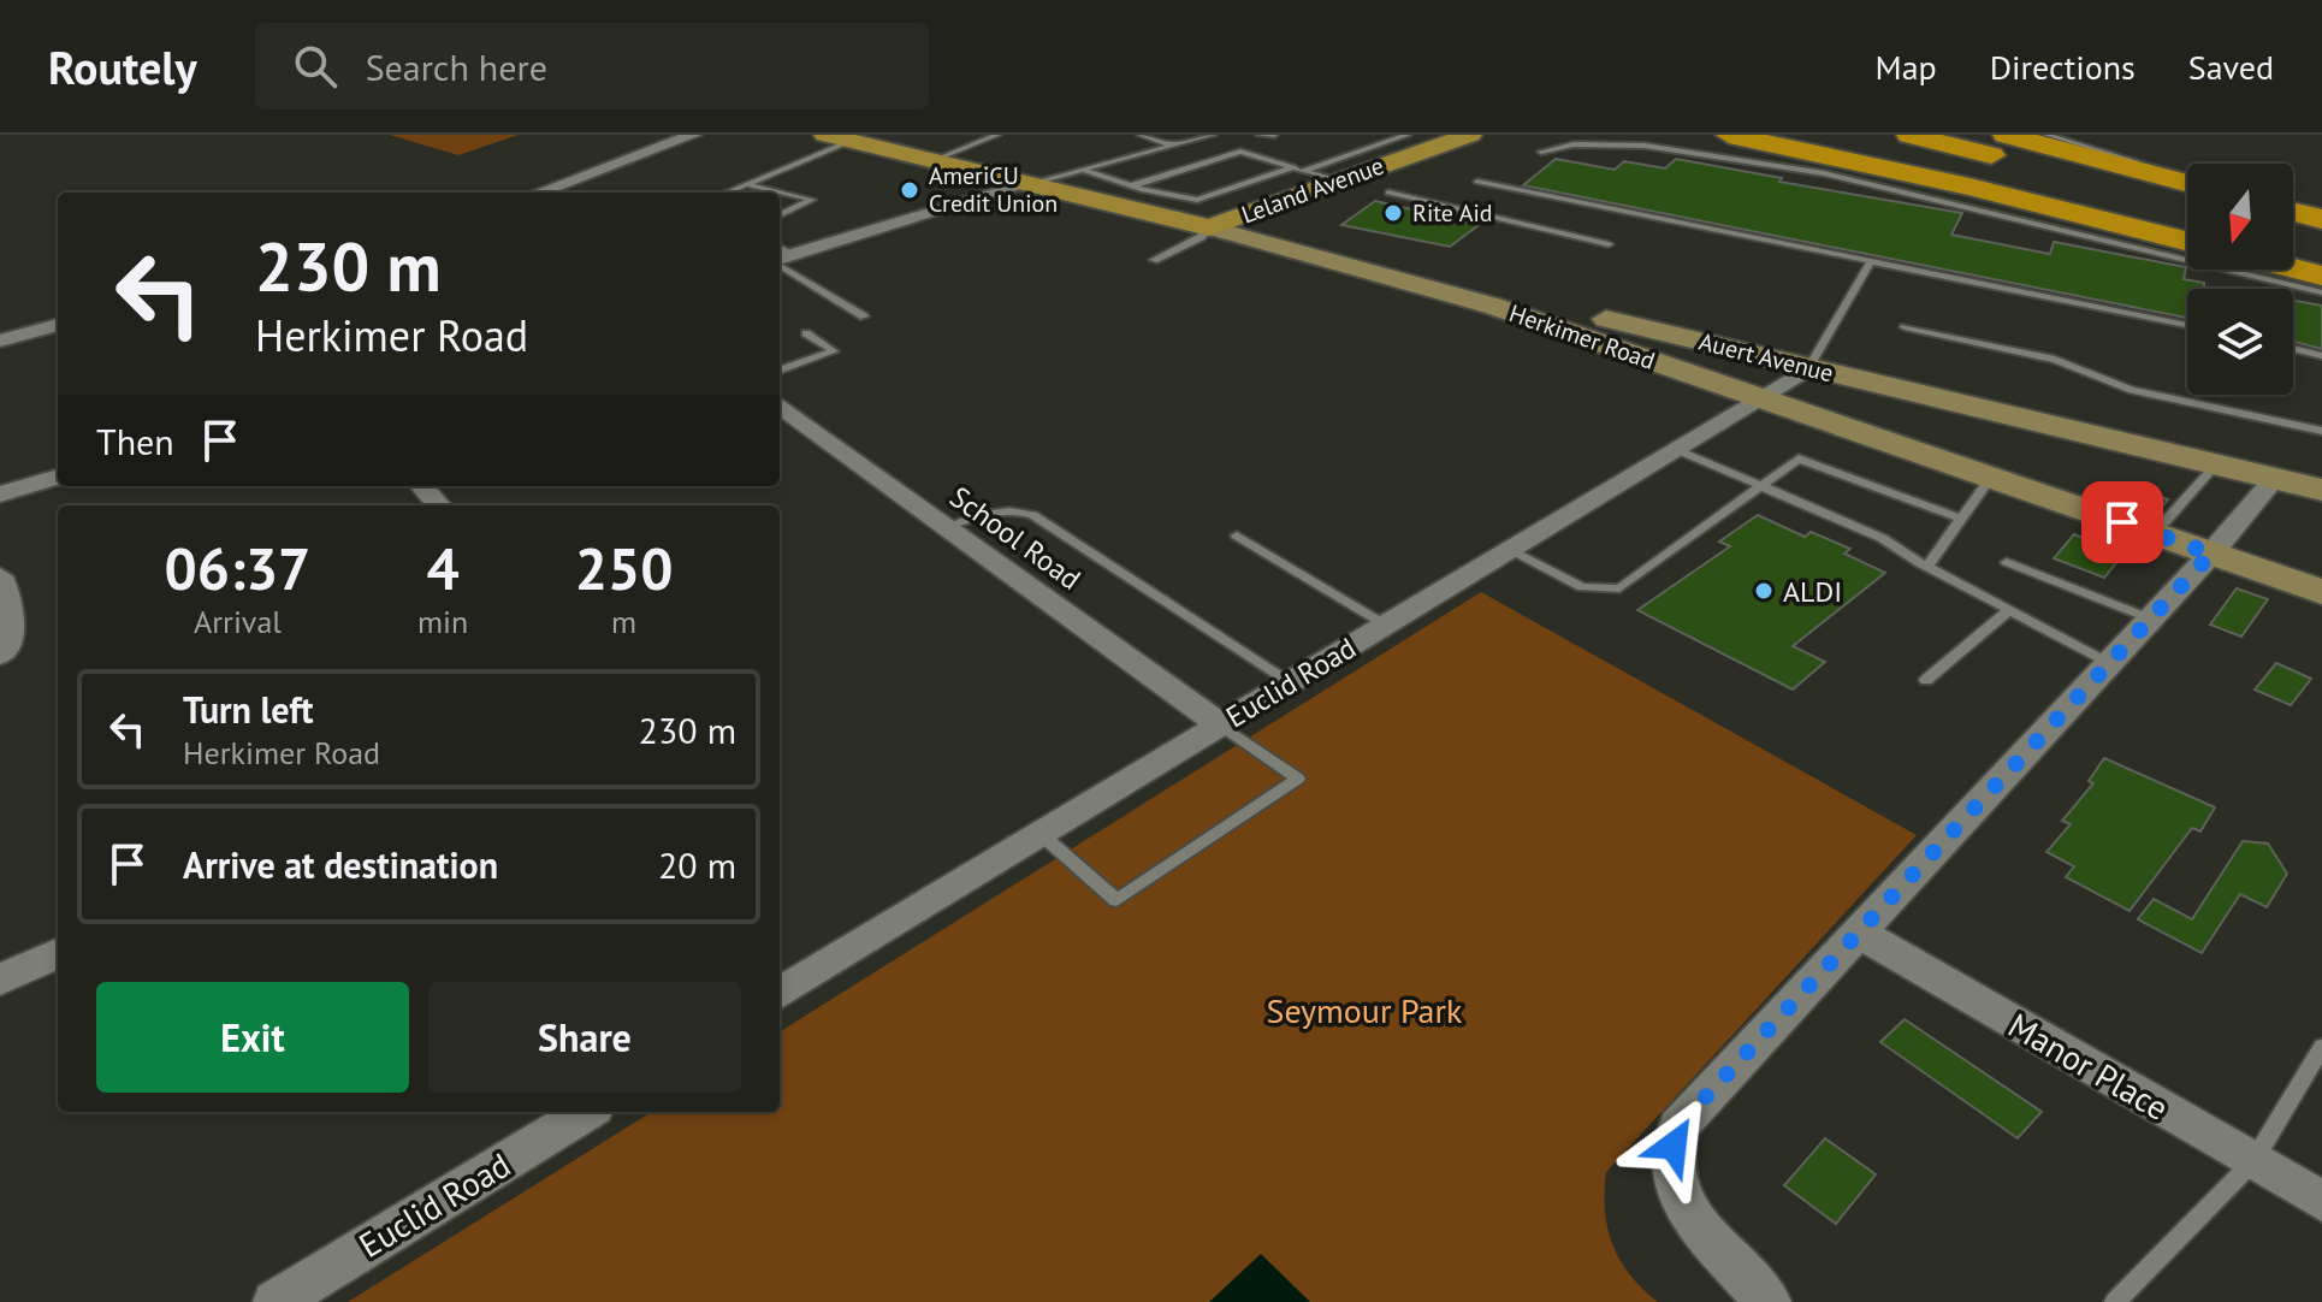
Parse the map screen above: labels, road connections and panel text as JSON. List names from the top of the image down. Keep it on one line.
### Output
{"streets":{"main road":["Leland Avenue","Herkimer Road","Auert Avenue"],"street":["School Road","Euclid Road","Manor Place"]},"crossings":[["Leland Avenue","Herkimer Road"],["Leland Avenue","Auert Avenue"],["Herkimer Road","Auert Avenue"],["Herkimer Road","Euclid Road"],["Auert Avenue","Euclid Road"],["School Road","Euclid Road"]],"parks":["Seymour Park"],"places":["AmeriCU Credit Union","Rite Aid","ALDI"],"north":"bottom","page":{"header":"Routely","search":"Search here","nav":["Map","Directions","Saved"],"turn":["230 m","Herkimer Road"],"then":"Then","eta":["06:37","Arrival","4","min","250","m"],"list":[{"name":"Turn left","note":"Herkimer Road","value":"230 m"},{"name":"Arrive at destination","value":"20 m"}],"buttons":["Exit","Share"]}}
